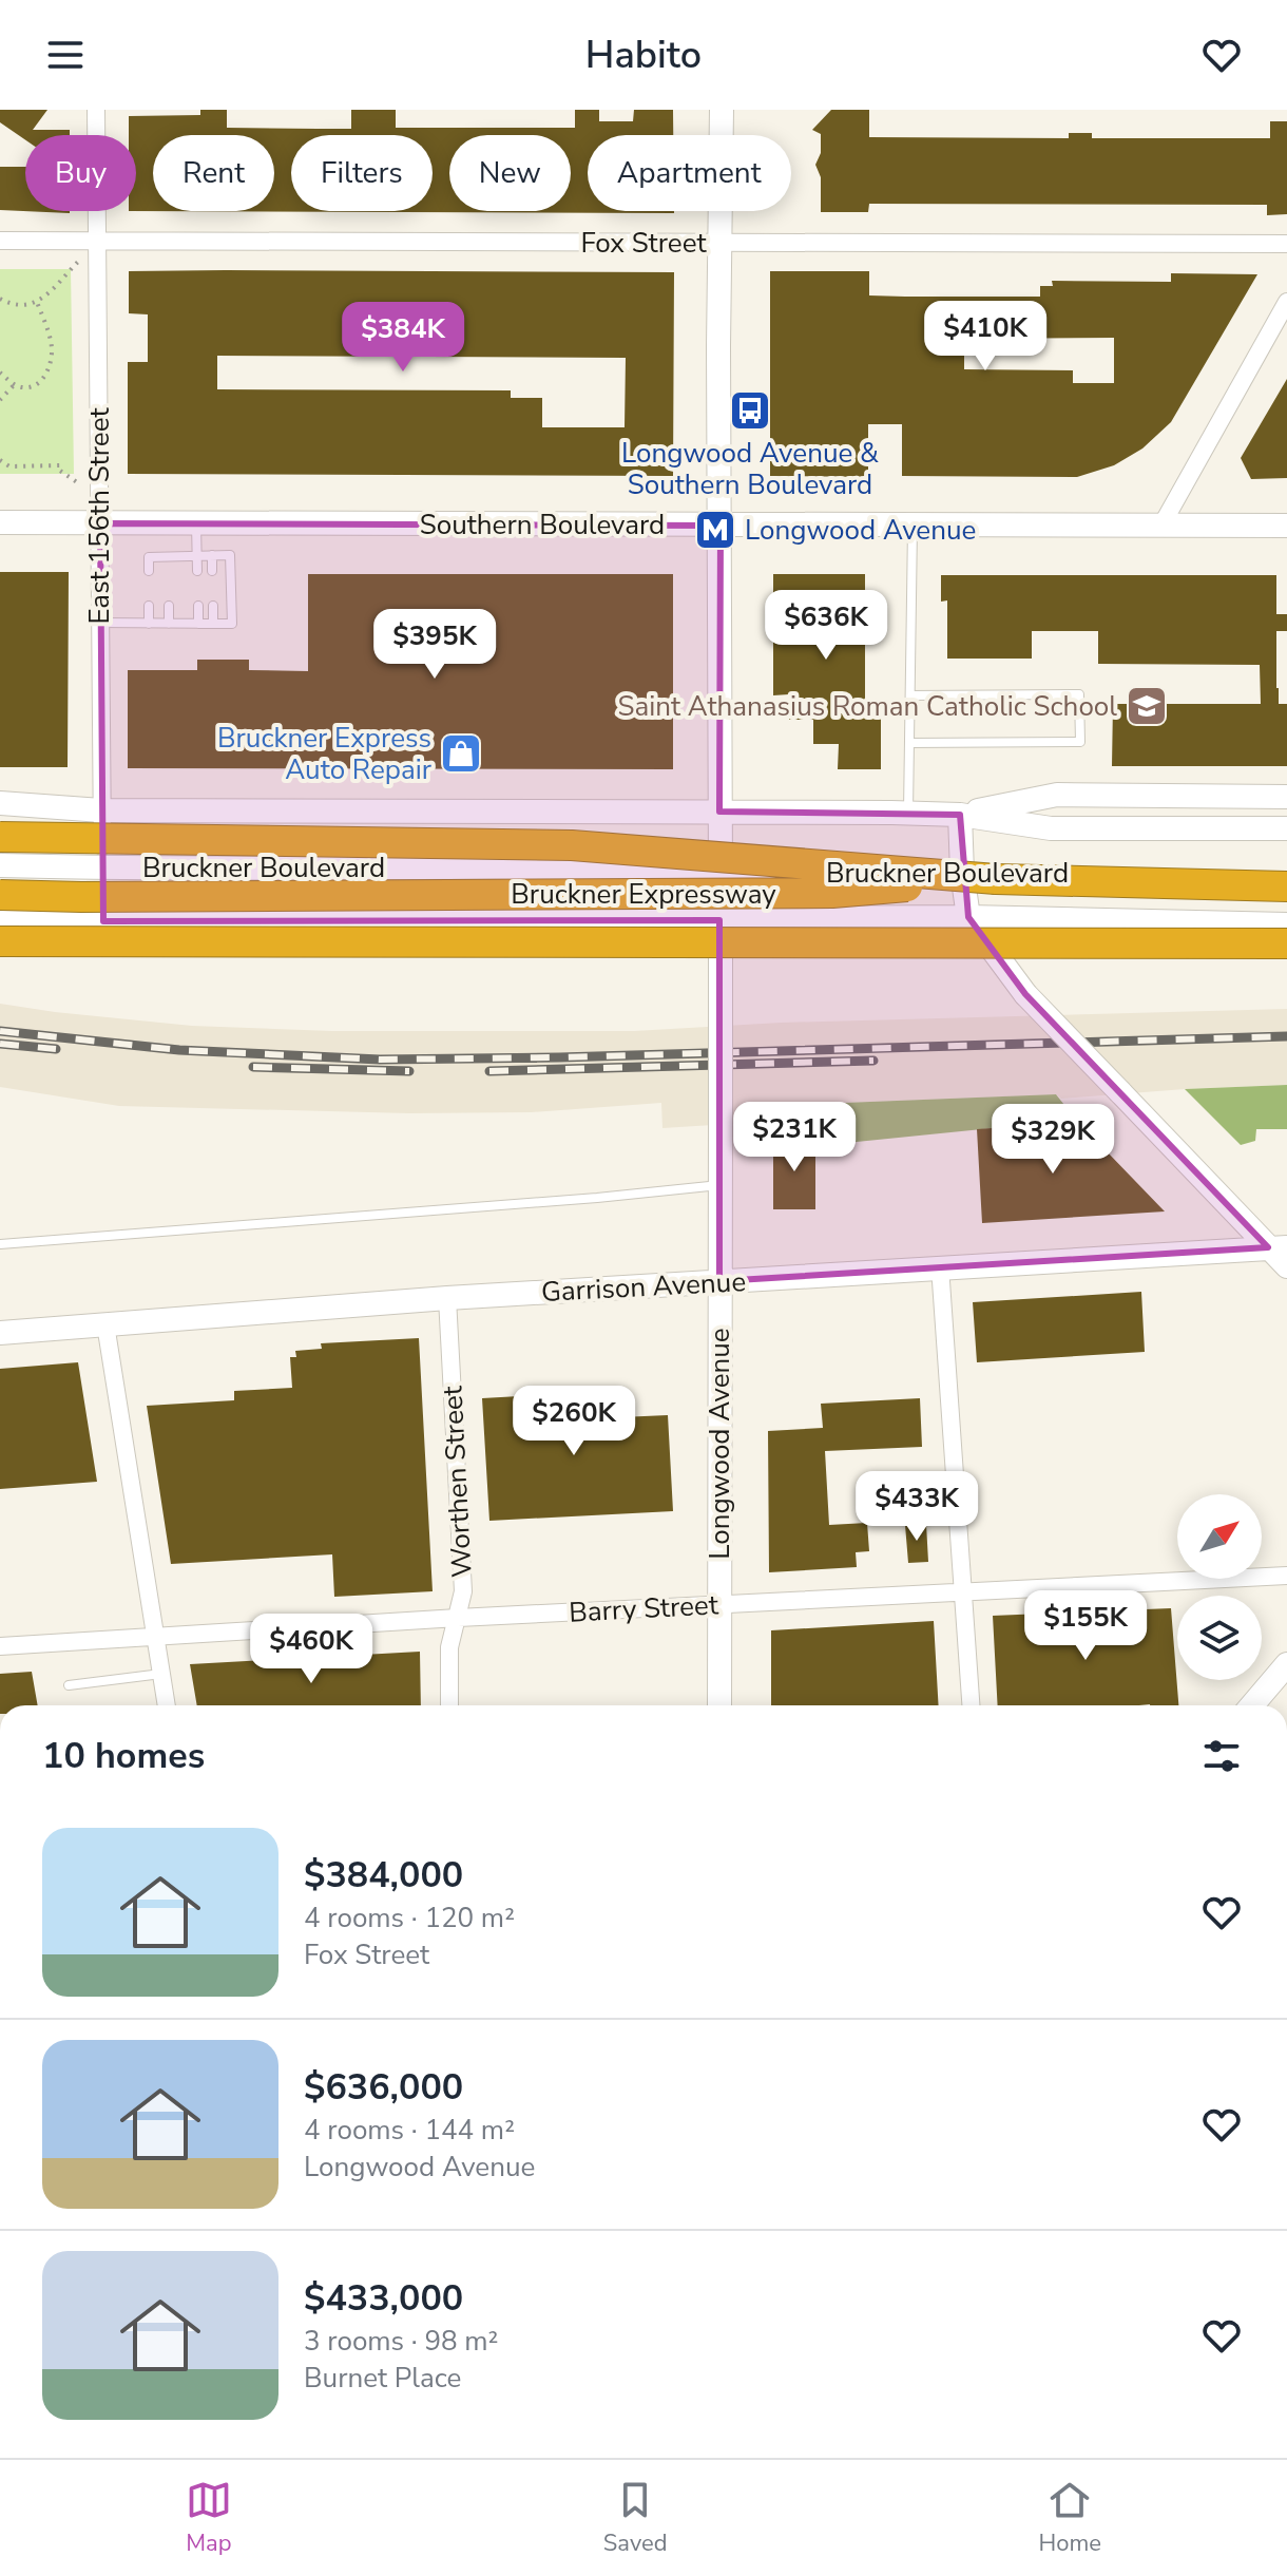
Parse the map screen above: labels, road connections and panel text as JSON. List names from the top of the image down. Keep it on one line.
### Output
{"streets":{"highway":["Bruckner Expressway"],"main road":["Southern Boulevard","Bruckner Boulevard","Garrison Avenue","Longwood Avenue"],"street":["Fox Street","East 156th Street","Worthen Street","Barry Street"]},"crossings":[["Fox Street","East 156th Street"],["Fox Street","Longwood Avenue"],["East 156th Street","Southern Boulevard"],["East 156th Street","Bruckner Boulevard"],["Southern Boulevard","Longwood Avenue"],["Bruckner Boulevard","Longwood Avenue"],["Garrison Avenue","Longwood Avenue"],["Garrison Avenue","Worthen Street"],["Longwood Avenue","Barry Street"],["Worthen Street","Barry Street"]],"places":{"bus stop":["Longwood Avenue & Southern Boulevard"],"metro station":["Longwood Avenue"],"school or university":["Saint Athanasius Roman Catholic School"],"shop":["Bruckner Express Auto Repair"]},"north":"top right","page":{"header":"Habito","chip":["Buy","Rent","Filters","New","Apartment"],"price":["$410K","$384K","$636K","$395K","$231K","$329K","$260K","$433K","$155K","$460K"],"heading":"10 homes","list":[{"name":"$384,000","note":"4 rooms · 120 m² · Fox Street"},{"name":"$636,000","note":"4 rooms · 144 m² · Longwood Avenue"},{"name":"$433,000","note":"3 rooms · 98 m² · Burnet Place"}],"tabs":["Map","Saved","Home"]}}
